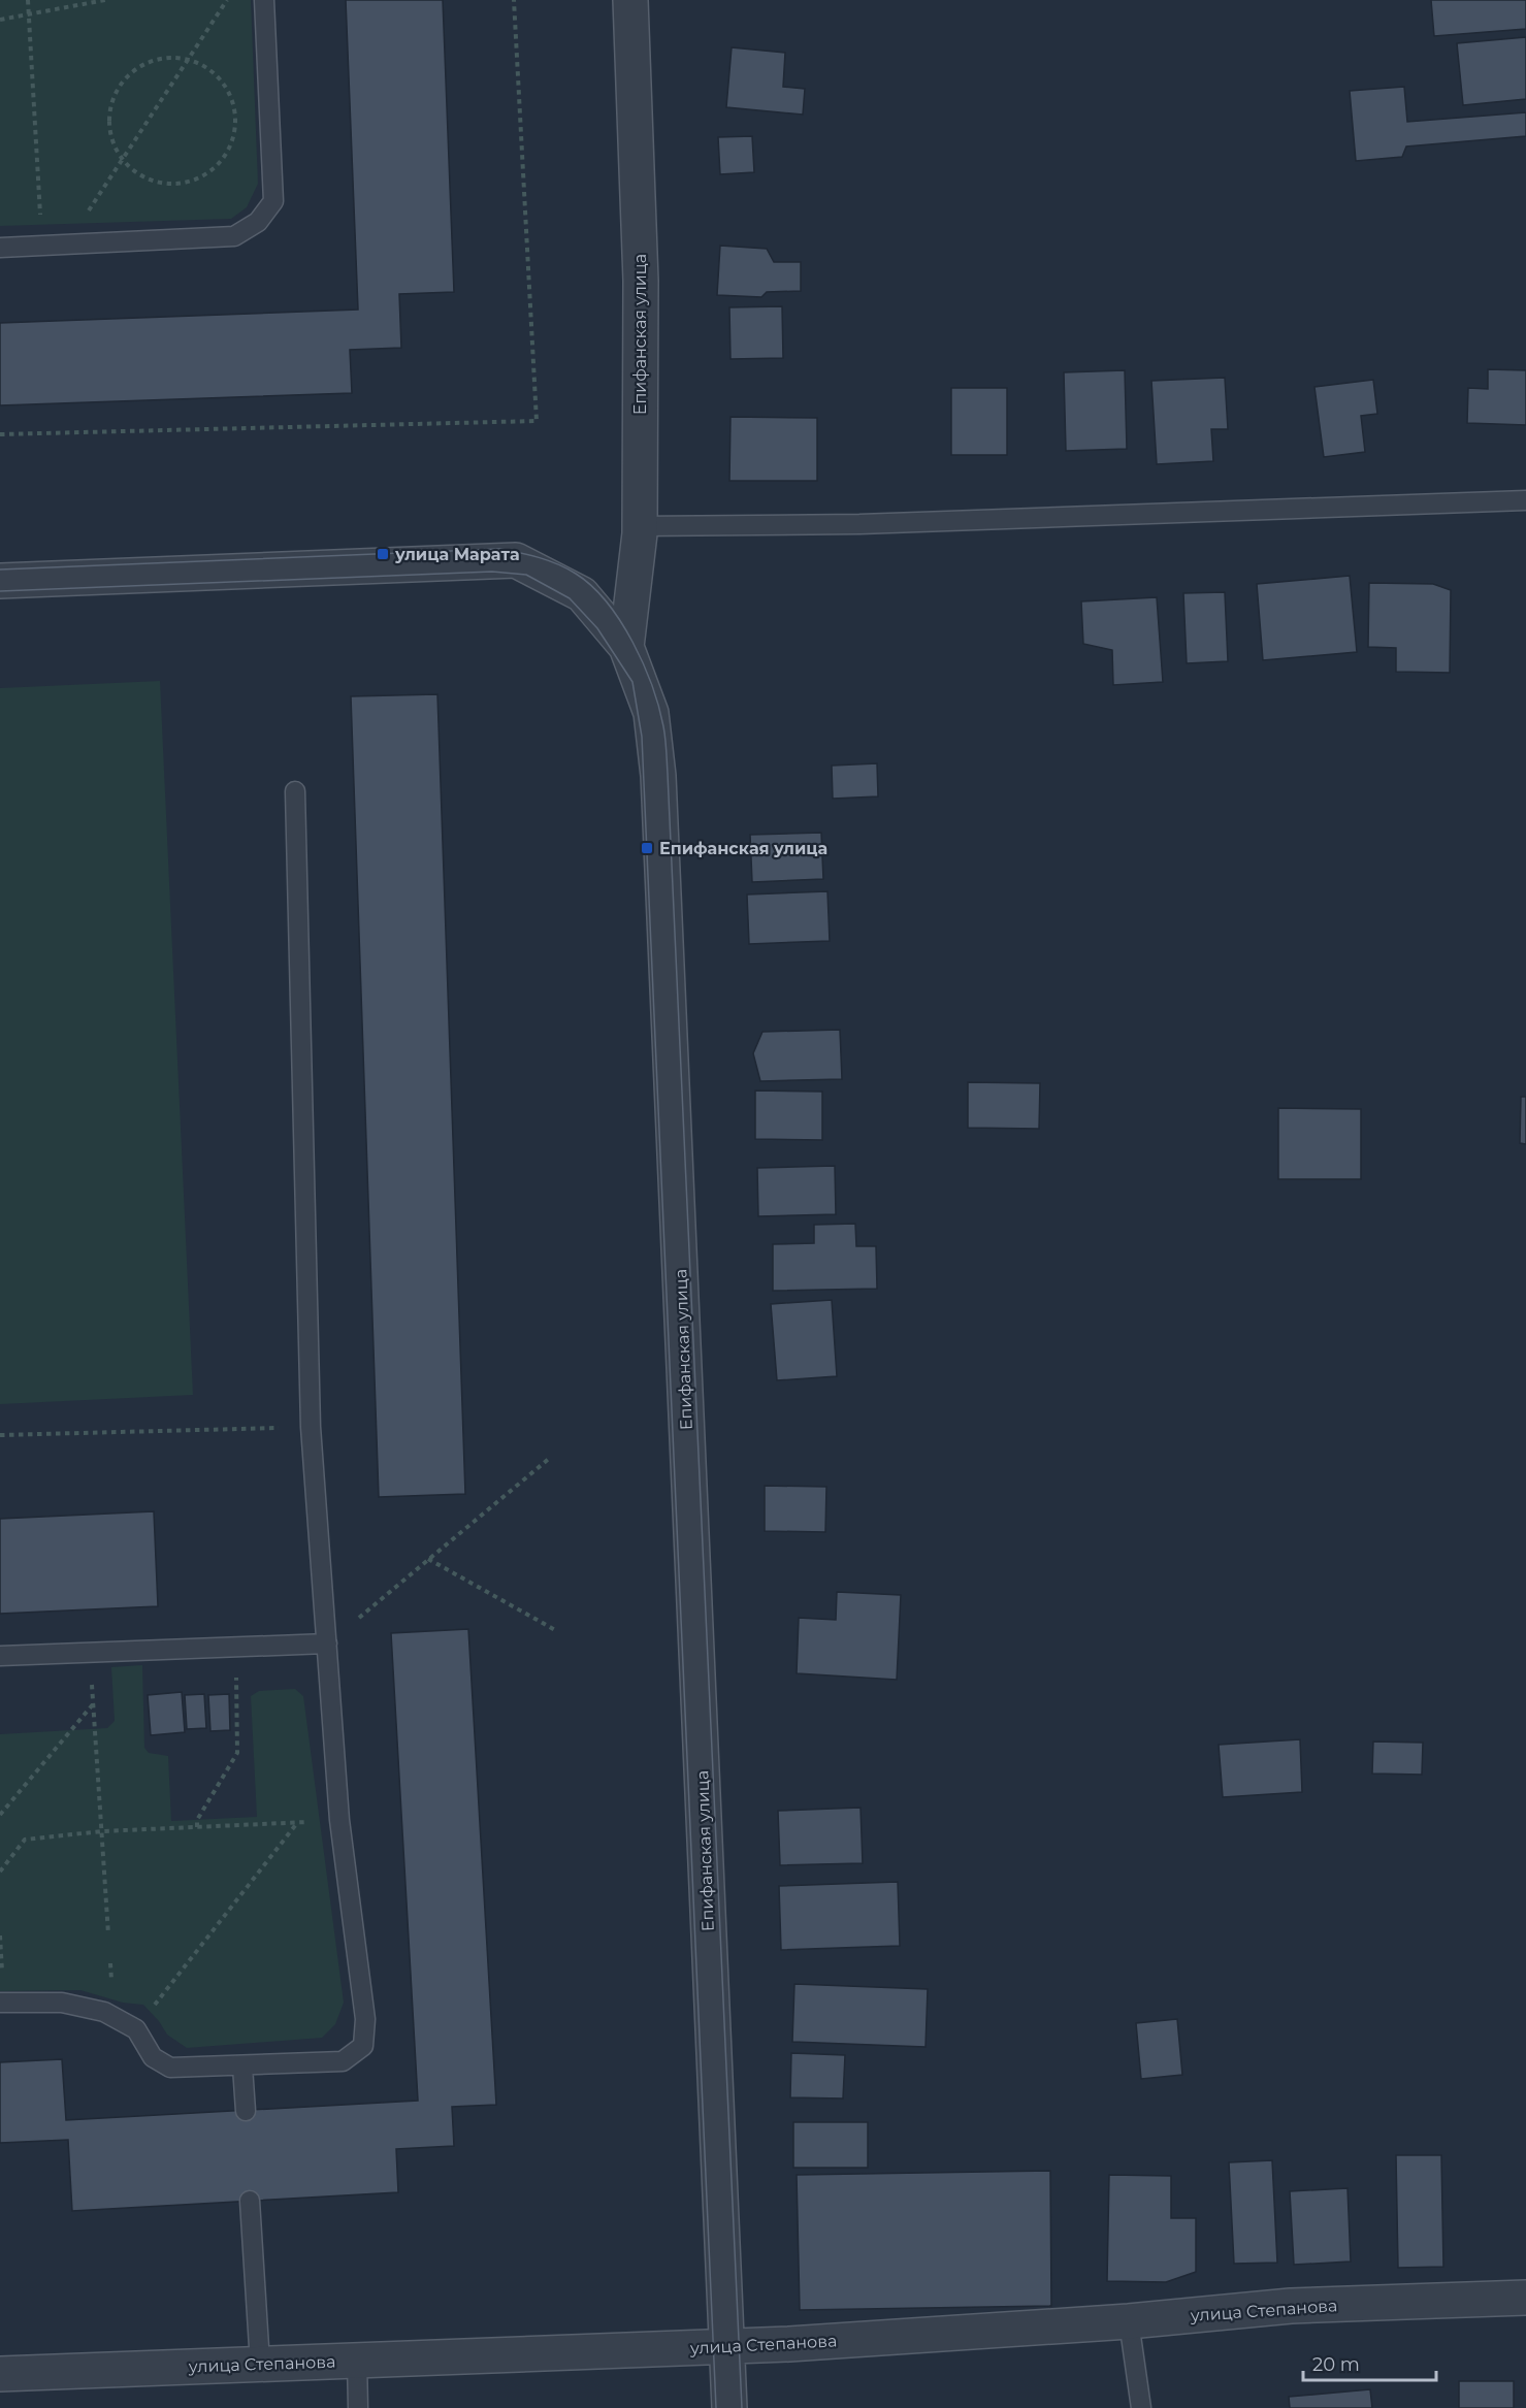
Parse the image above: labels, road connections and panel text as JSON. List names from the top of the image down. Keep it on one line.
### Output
{"streets":{"street":["Епифанская улица","улица Степанова"]},"crossings":[["Епифанская улица","улица Степанова"]],"places":{"transit":["улица Марата","Епифанская улица"]},"scale_bar":"20 m"}
